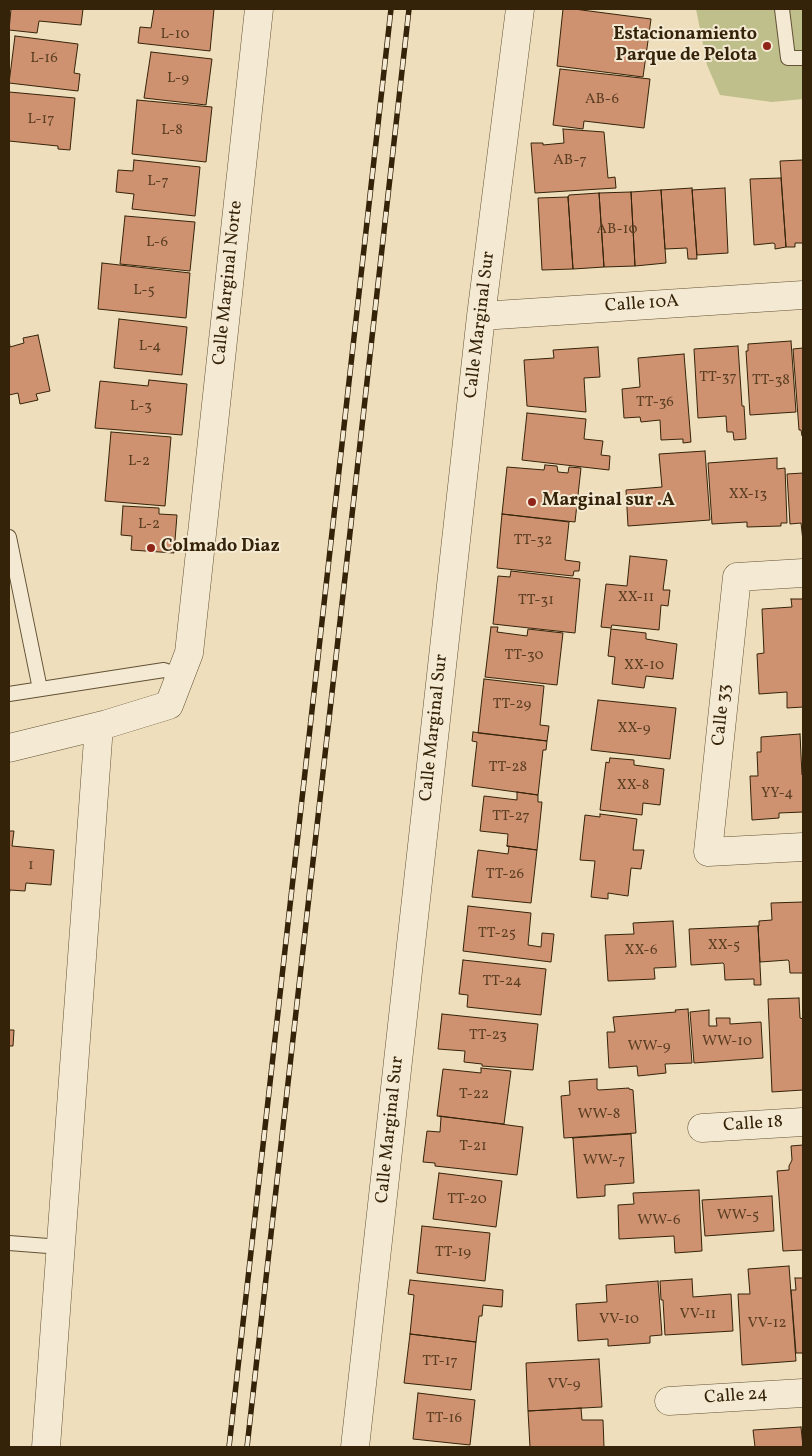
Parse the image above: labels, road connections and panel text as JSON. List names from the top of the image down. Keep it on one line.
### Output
{"streets":{"street":["Calle Marginal Norte","Calle 10A","Calle Marginal Sur","Calle 33","Calle 18","Calle 24"]},"crossings":[["Calle 10A","Calle Marginal Sur"]],"places":["Estacionamiento Parque de Pelota","Marginal sur .A","Colmado Diaz"],"house_numbers":["L-10","L-16","L-9","AB-6","L-17","L-8","AB-7","L-7","AB-10","L-6","L-5","L-4","TT-37","TT-38","TT-36","L-3","L-2","XX-13","L-2","TT-32","XX-11","TT-31","TT-30","XX-10","TT-29","XX-9","TT-28","XX-8","YY-4","TT-27","1","TT-26","TT-25","XX-5","XX-6","TT-24","TT-23","WW-10","WW-9","T-22","WW-8","T-21","WW-7","TT-20","WW-5","WW-6","TT-19","VV-11","VV-10","VV-12","TT-17","VV-9","TT-16"]}
